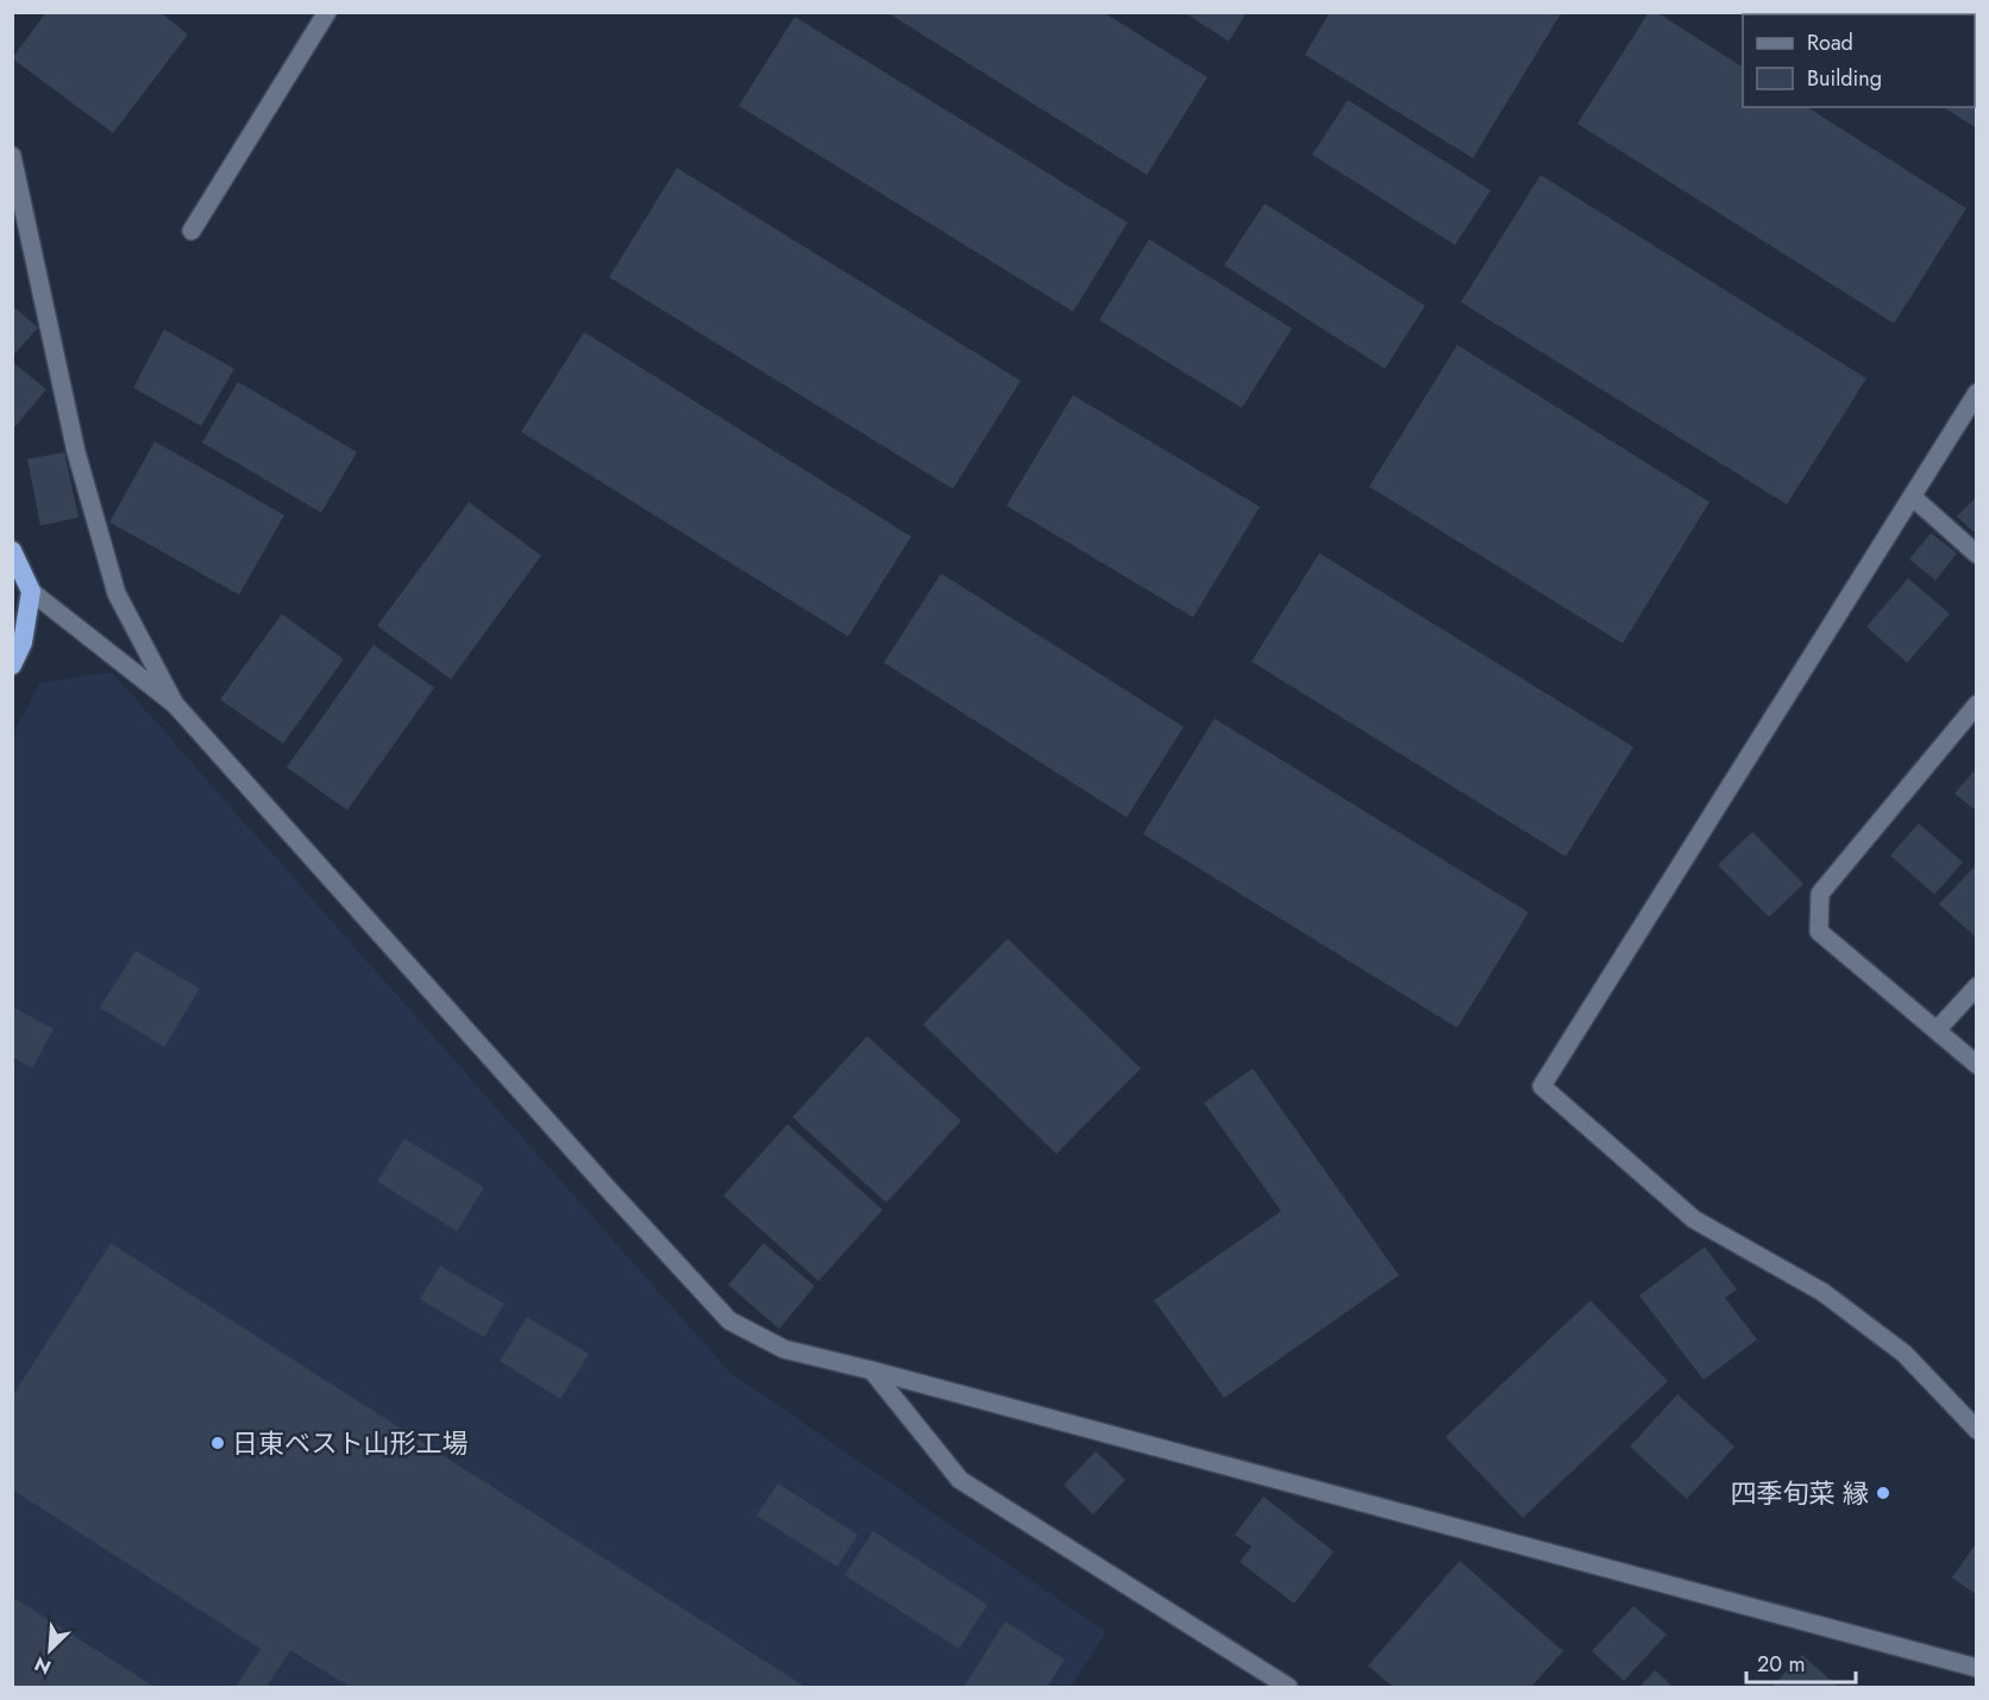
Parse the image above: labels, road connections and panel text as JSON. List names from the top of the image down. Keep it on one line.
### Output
{"places":["日東ベスト山形工場","四季旬菜 縁"],"legend":["Road","Building"],"scale_bar":"20 m","north":"bottom left"}
